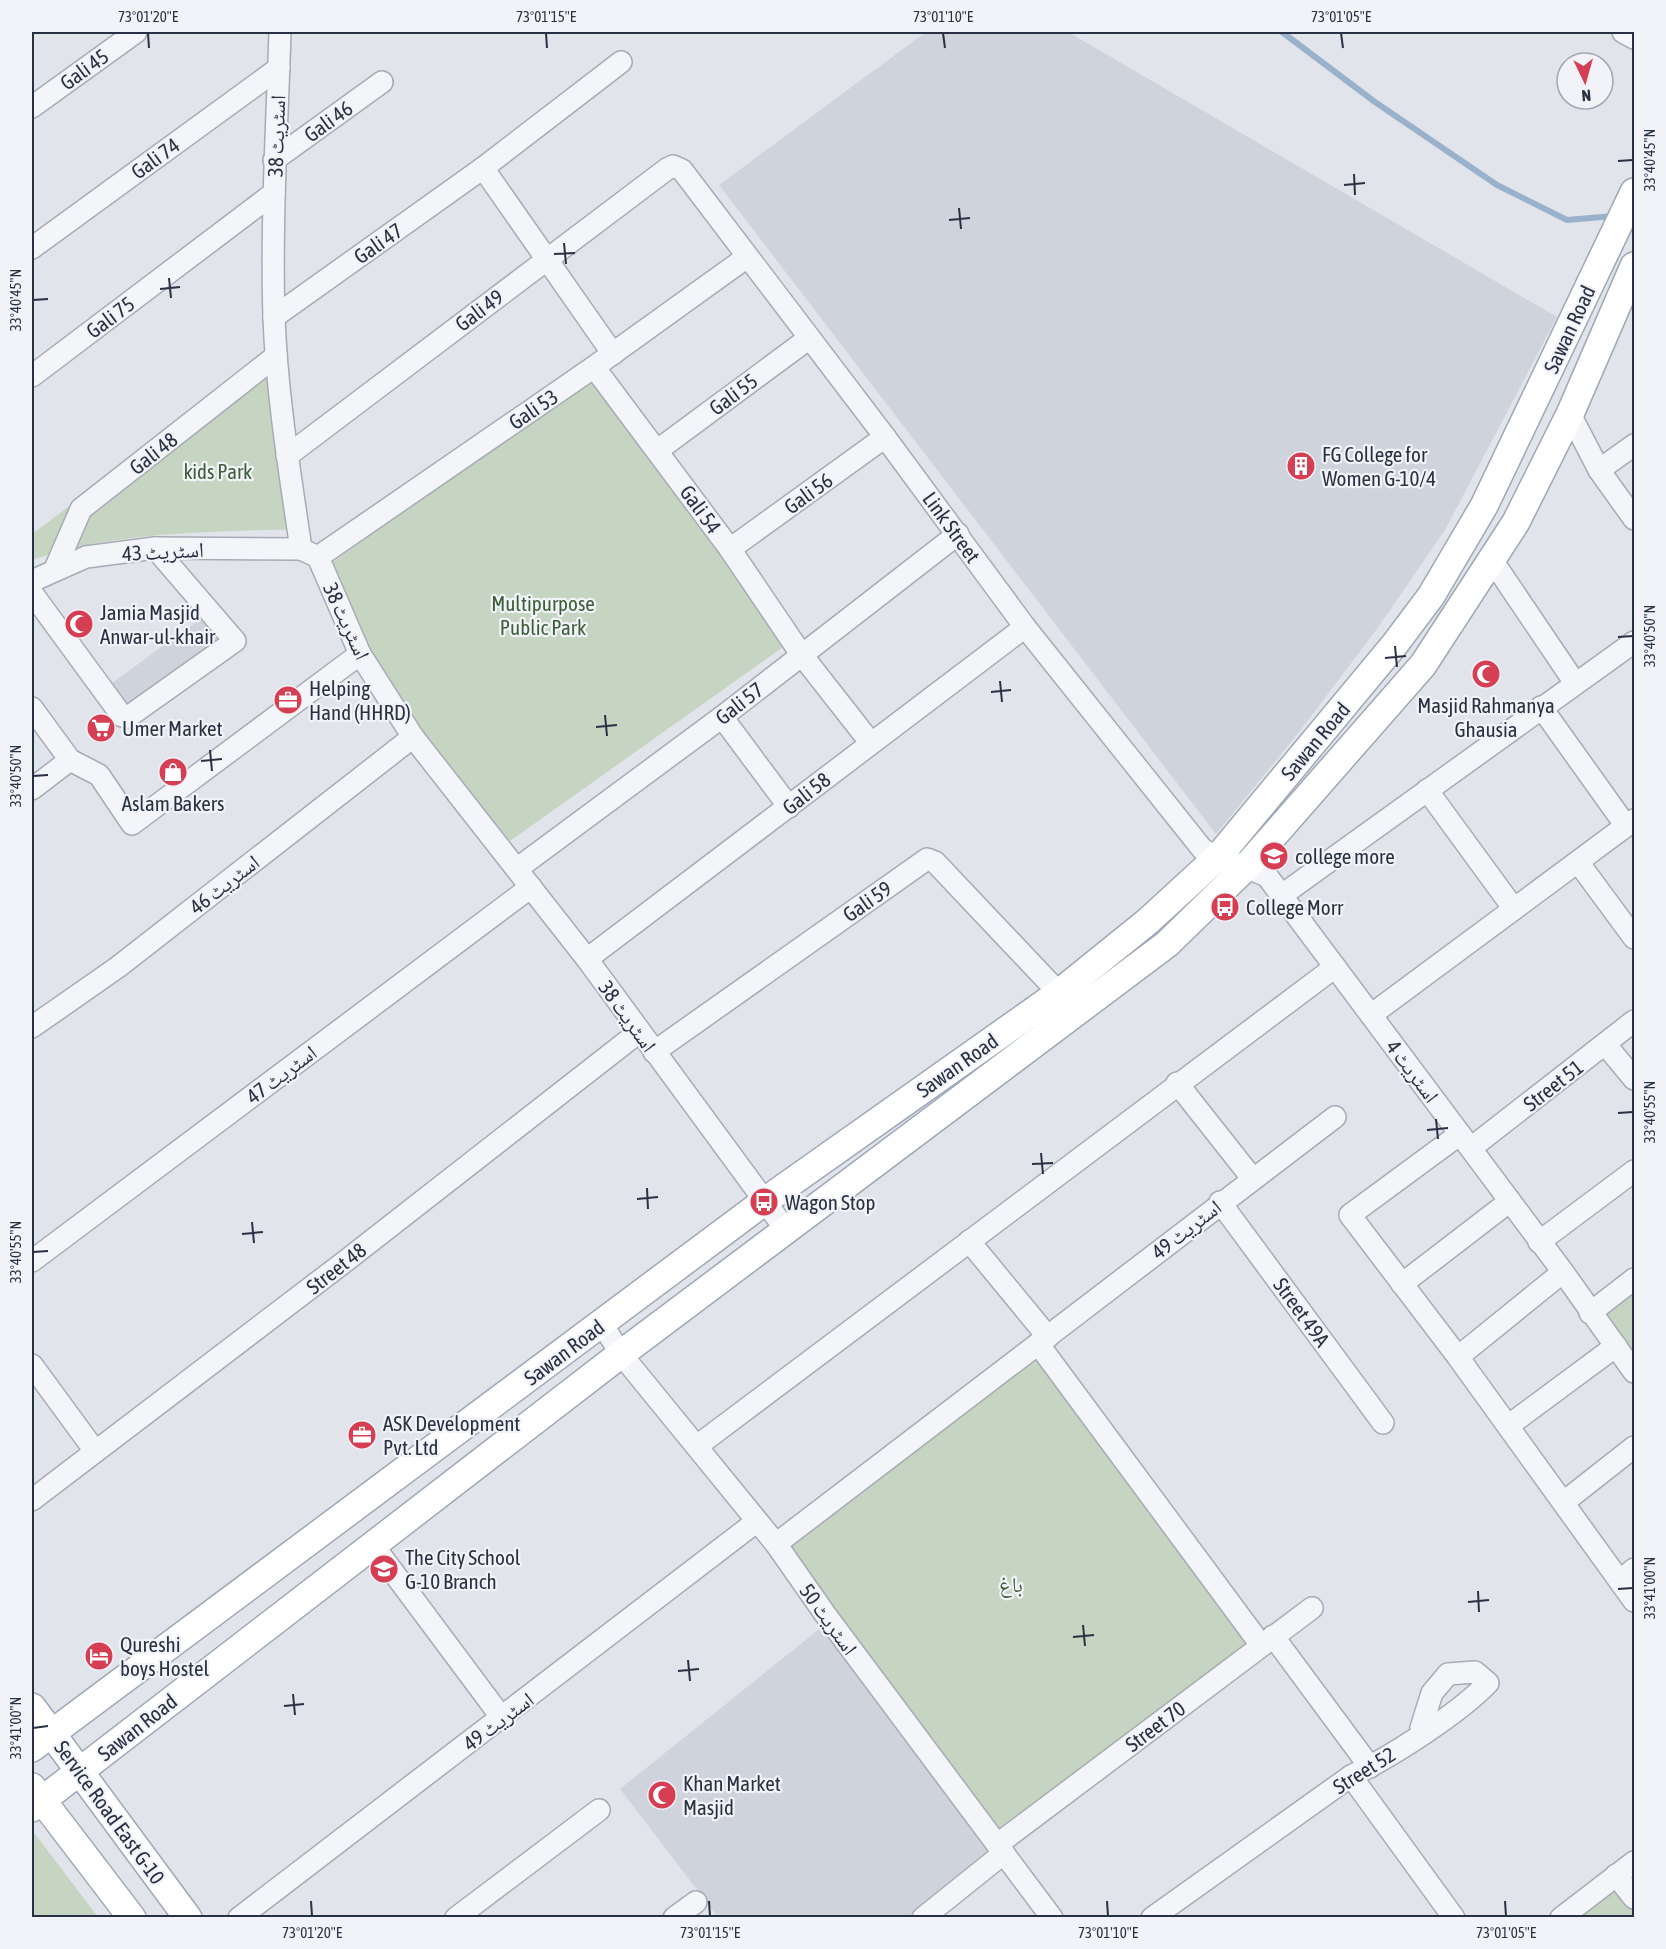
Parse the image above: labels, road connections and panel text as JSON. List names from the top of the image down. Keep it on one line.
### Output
{"streets":{"main road":["Sawan Road","Service Road East G-10"],"street":["Gali 45","Gali 46","اسٹریٹ 38","Gali 74","Gali 47","Gali 49","Gali 75","Gali 55","Gali 53","Gali 48","Gali 56","Gali 54","Link Street","اسٹریٹ 43","Gali 57","Gali 58","اسٹریٹ 46","Gali 59","اسٹریٹ 4","اسٹریٹ 47","Street 51","اسٹریٹ 49","Street 48","Street 49A","اسٹریٹ 50","Street 70","Street 52"]},"crossings":[["Gali 46","اسٹریٹ 38"],["اسٹریٹ 38","Gali 74"],["اسٹریٹ 38","Gali 47"],["اسٹریٹ 38","Gali 49"],["اسٹریٹ 38","Gali 75"],["اسٹریٹ 38","Sawan Road"],["اسٹریٹ 38","Gali 53"],["اسٹریٹ 38","Gali 48"],["اسٹریٹ 38","اسٹریٹ 43"],["اسٹریٹ 38","Gali 57"],["اسٹریٹ 38","Gali 58"],["اسٹریٹ 38","اسٹریٹ 46"],["اسٹریٹ 38","Gali 59"],["اسٹریٹ 38","اسٹریٹ 47"],["اسٹریٹ 38","Street 48"],["Gali 49","Link Street"],["Sawan Road","Link Street"],["Sawan Road","Gali 59"],["Sawan Road","اسٹریٹ 4"],["Sawan Road","اسٹریٹ 50"],["Sawan Road","Service Road East G-10"],["Gali 55","Gali 54"],["Gali 55","Link Street"],["Gali 53","Gali 54"],["Gali 53","Link Street"],["Gali 53","اسٹریٹ 43"],["Gali 48","اسٹریٹ 43"],["Gali 56","Gali 54"],["Gali 56","Link Street"],["Gali 54","Gali 57"],["Gali 54","Gali 58"],["Link Street","Gali 57"],["Link Street","Gali 58"],["Link Street","اسٹریٹ 4"],["اسٹریٹ 4","Street 51"],["اسٹریٹ 49","Street 49A"],["اسٹریٹ 49","اسٹریٹ 50"],["اسٹریٹ 50","Street 70"]],"parks":["kids Park","Multipurpose Public Park","باغ"],"places":{"building":["FG College for Women G-10/4"],"mosque":["Jamia Masjid Anwar-ul-khair","Masjid Rahmanya Ghausia","Khan Market Masjid"],"office":["Helping Hand (HHRD)","ASK Development Pvt. Ltd"],"supermarket":["Umer Market"],"shop":["Aslam Bakers"],"school or university":["college more","The City School G-10 Branch"],"bus stop":["College Morr","Wagon Stop"],"hotel":["Qureshi boys Hostel"]},"north":"bottom","coordinates":["73°01'20\"E","73°01'15\"E","73°01'10\"E","73°01'05\"E","33°40'45\"N","33°40'50\"N","33°40'55\"N","33°41'00\"N"]}
